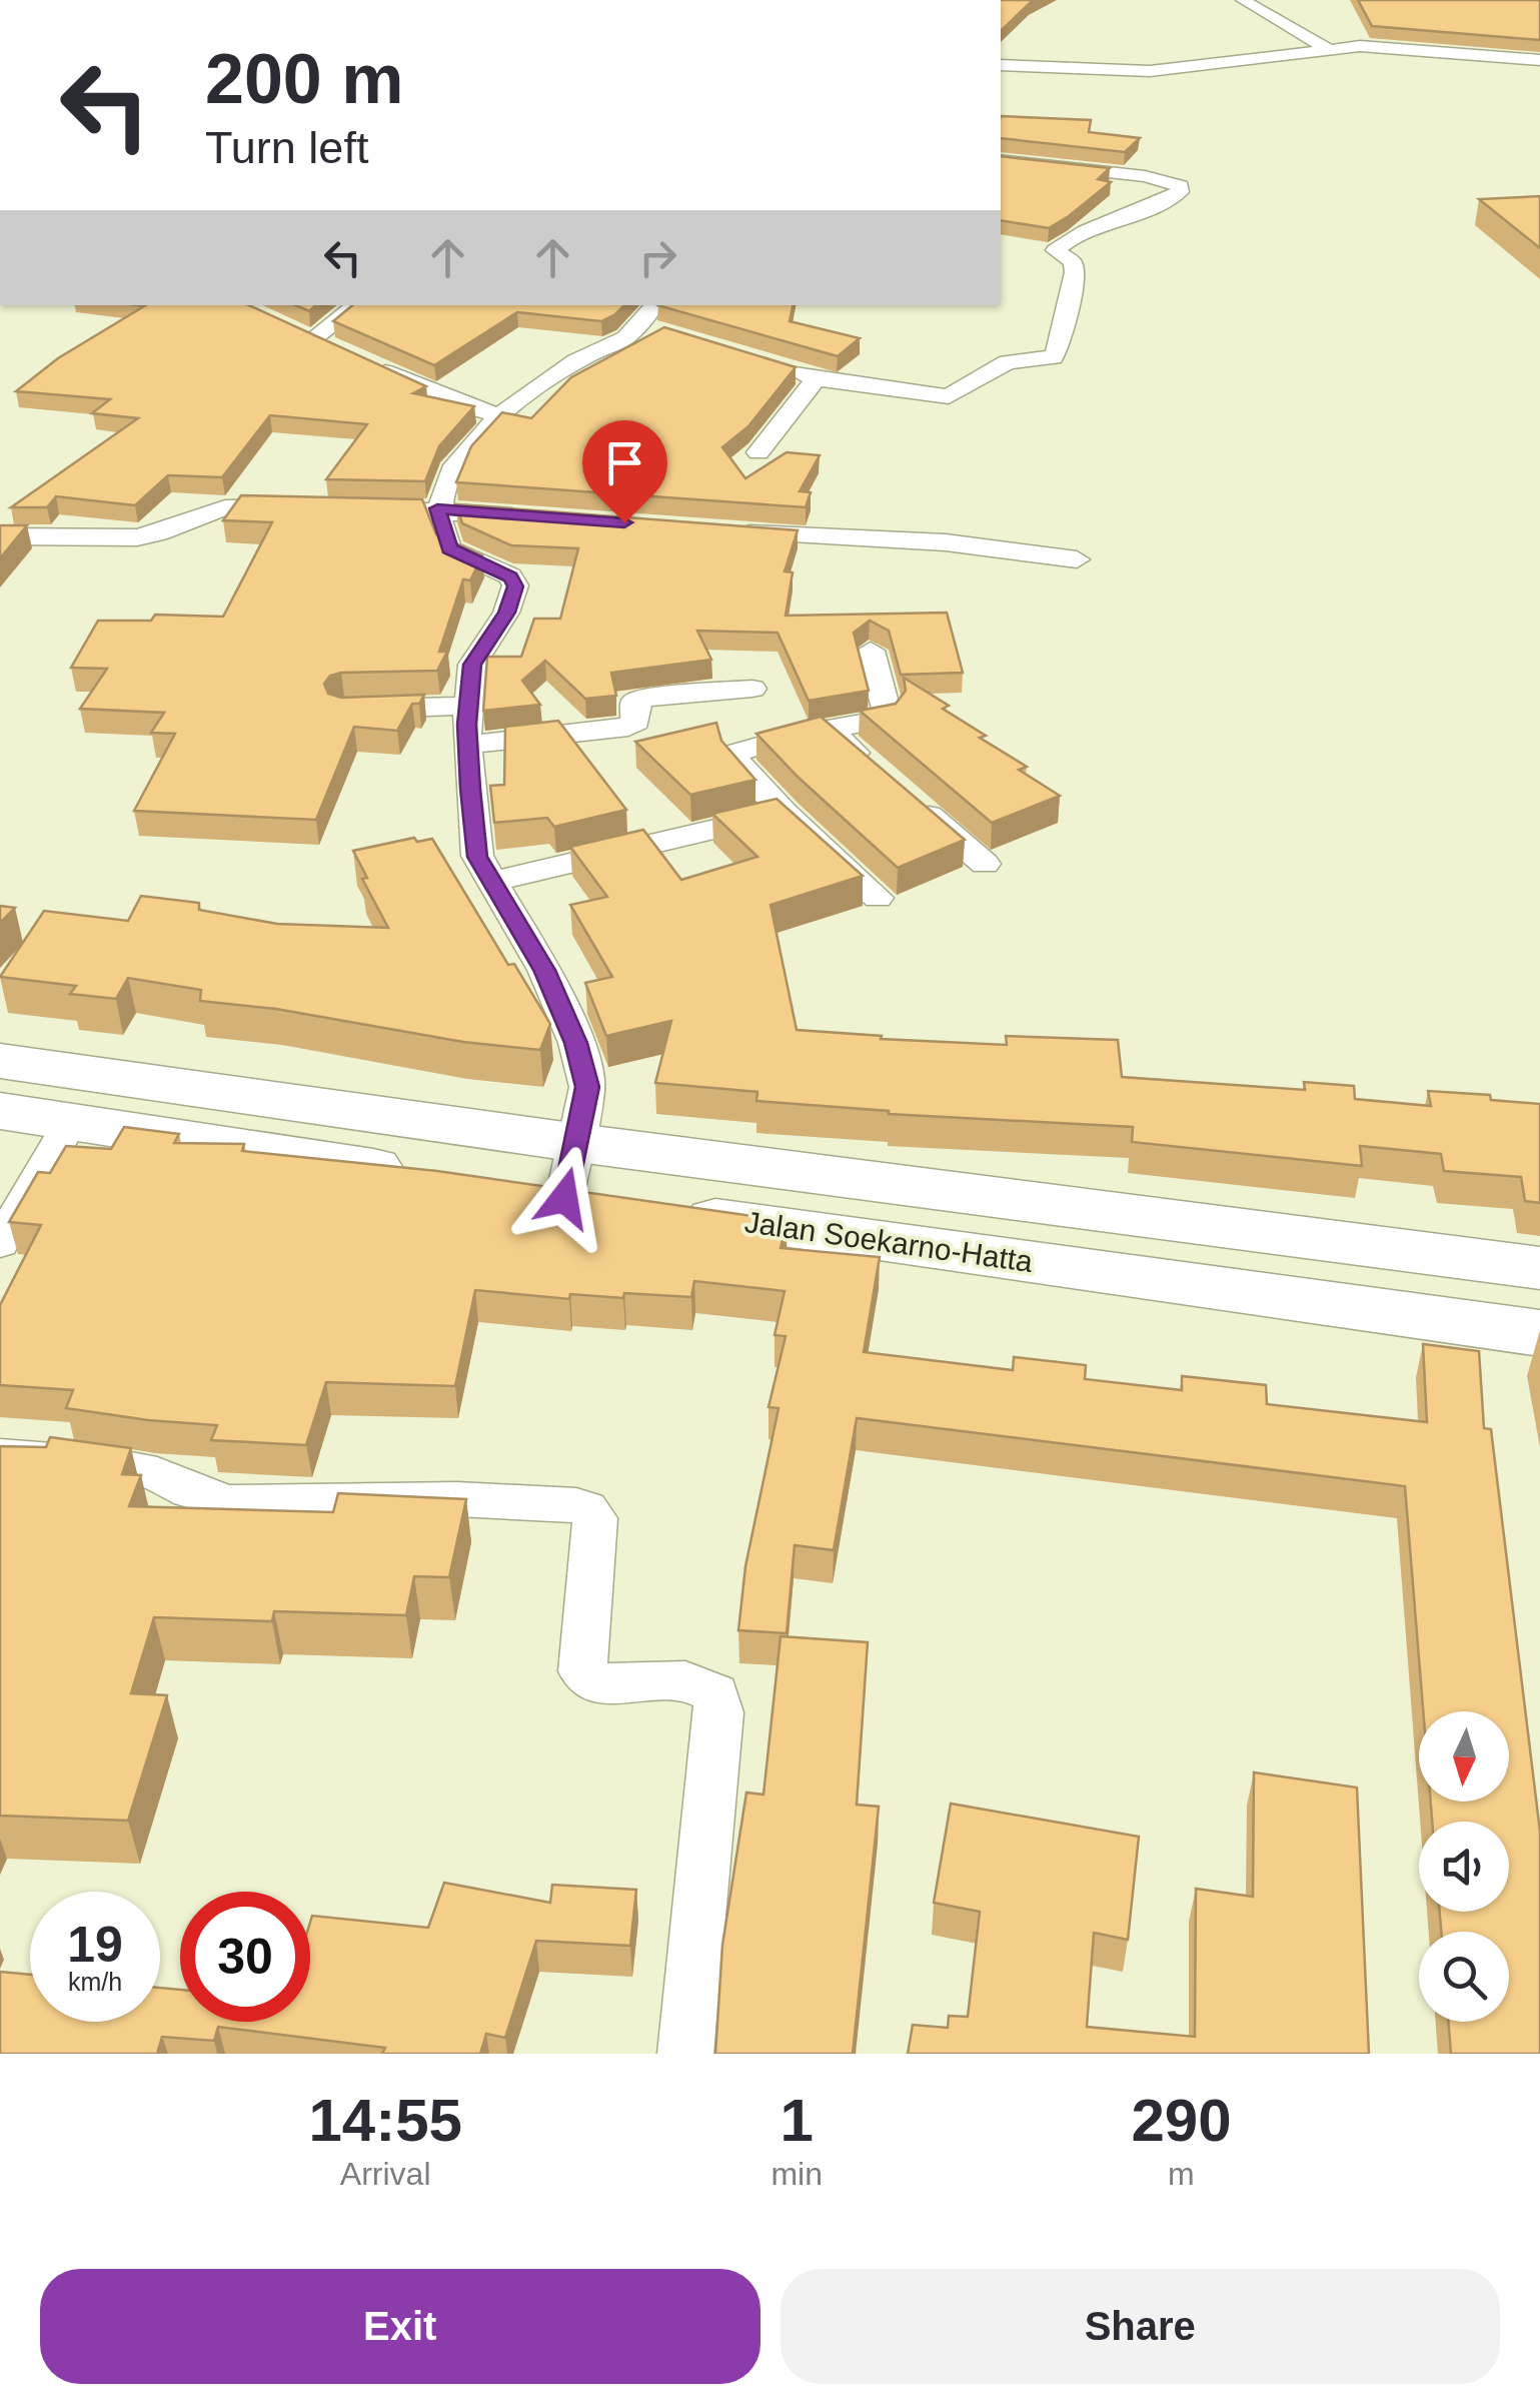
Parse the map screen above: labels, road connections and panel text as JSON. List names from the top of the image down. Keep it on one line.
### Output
{"streets":{"highway":["Jalan Soekarno-Hatta"]},"north":"bottom","page":{"turn":["200 m","Turn left"],"speed":"19 km/h","limit":"30","eta":["14:55","Arrival","1","min","290","m"],"buttons":["Exit","Share"]}}
